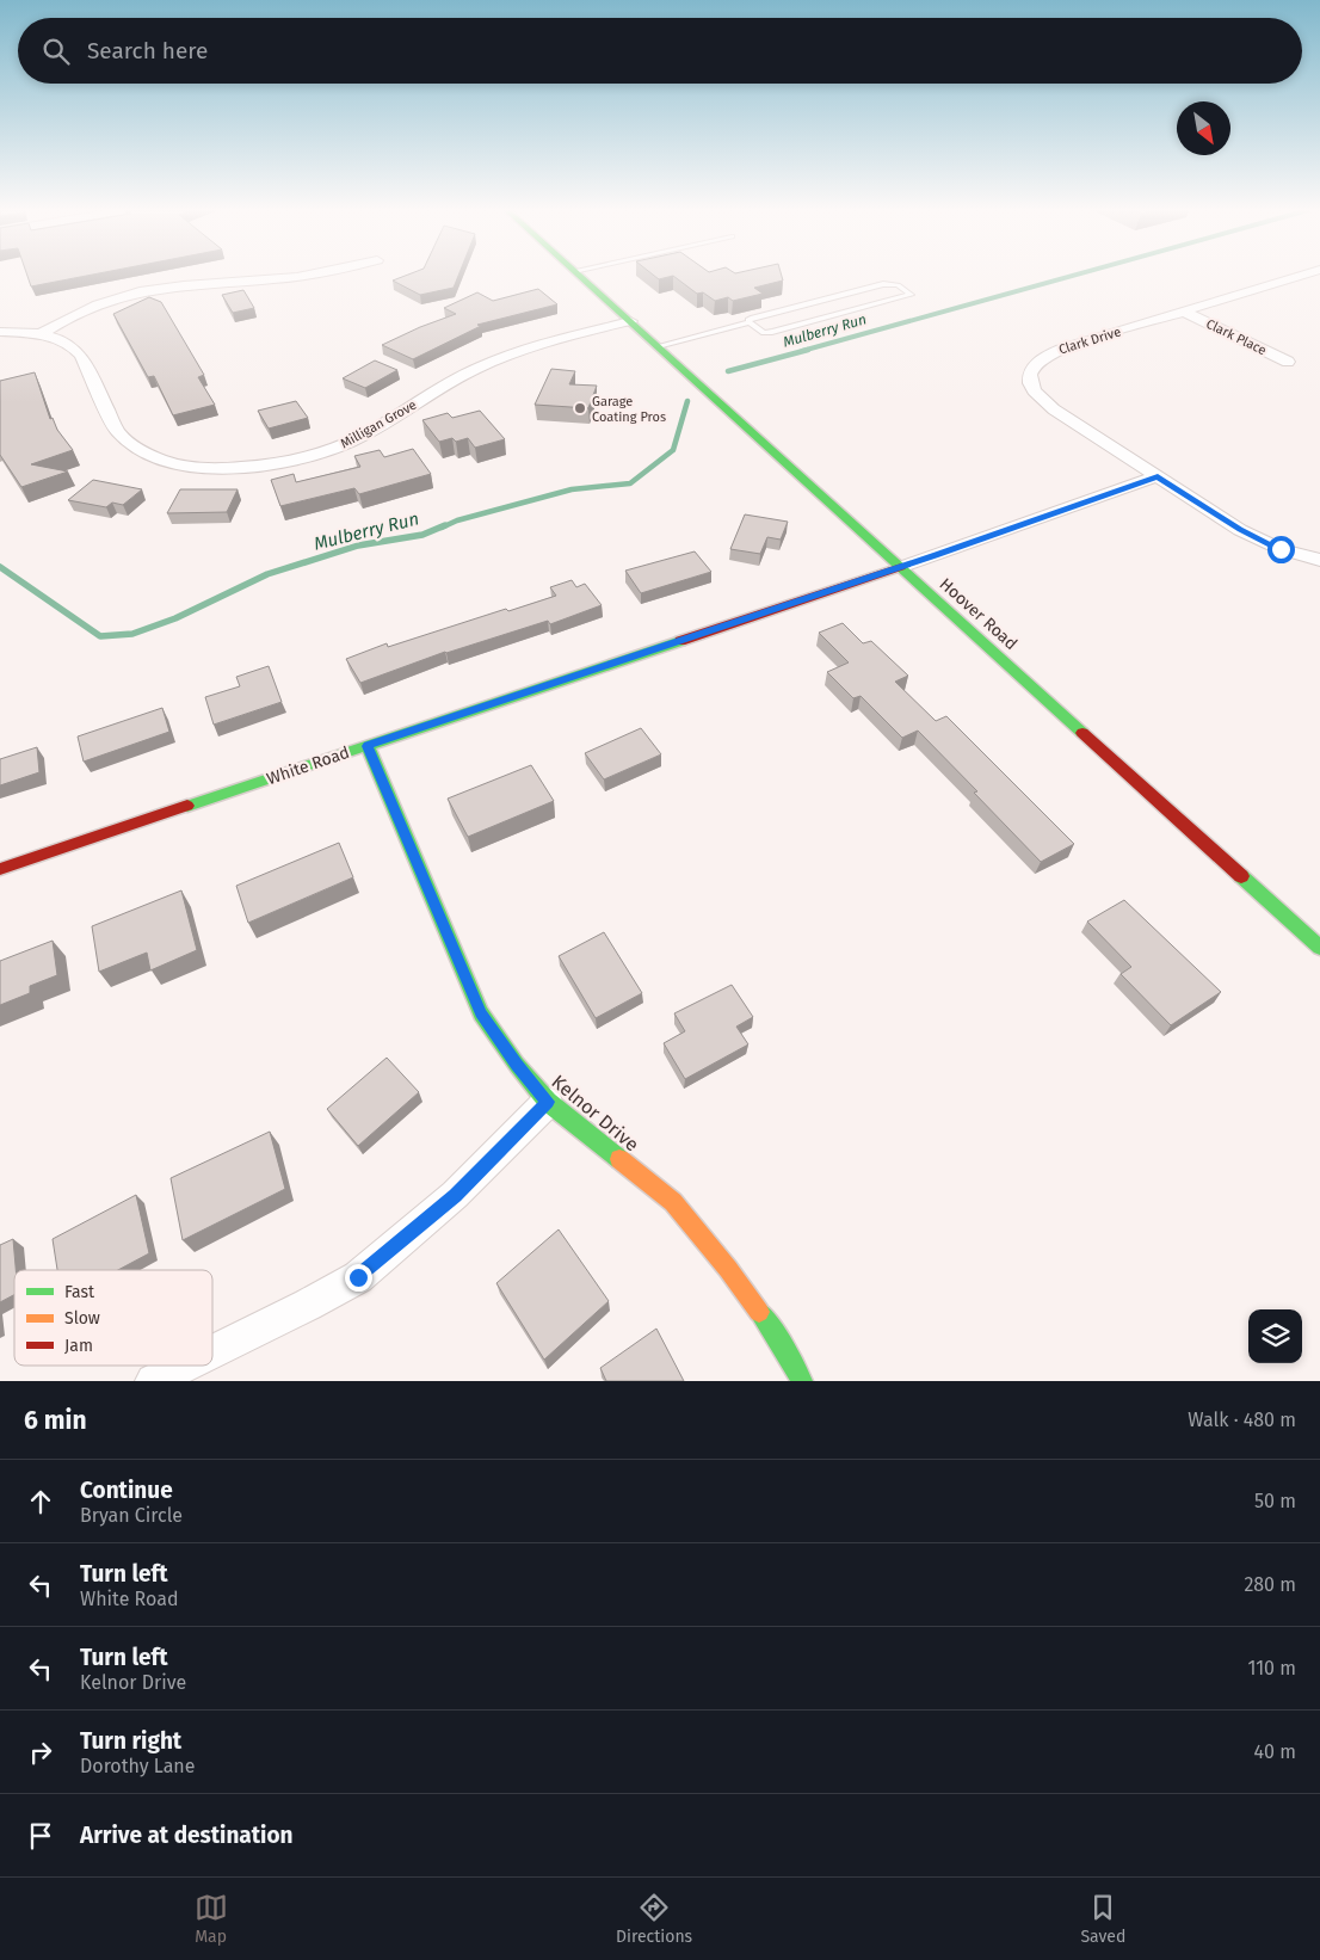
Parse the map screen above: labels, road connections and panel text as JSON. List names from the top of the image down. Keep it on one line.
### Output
{"streets":{"main road":["Hoover Road","White Road","Kelnor Drive"],"street":["Clark Place","Clark Drive","Milligan Grove"]},"crossings":[["Clark Place","Clark Drive"],["Clark Drive","White Road"],["Milligan Grove","Hoover Road"],["Hoover Road","White Road"],["White Road","Kelnor Drive"]],"water":["Mulberry Run"],"places":["Garage Coating Pros"],"legend":["Fast","Slow","Jam"],"north":"bottom right","page":{"search":"Search here","heading":["6 min","Walk · 480 m"],"list":[["Continue","Bryan Circle","50 m"],["Turn left","White Road","280 m"],["Turn left","Kelnor Drive","110 m"],["Turn right","Dorothy Lane","40 m"],"Arrive at destination"],"nav":["Map","Directions","Saved"]}}
